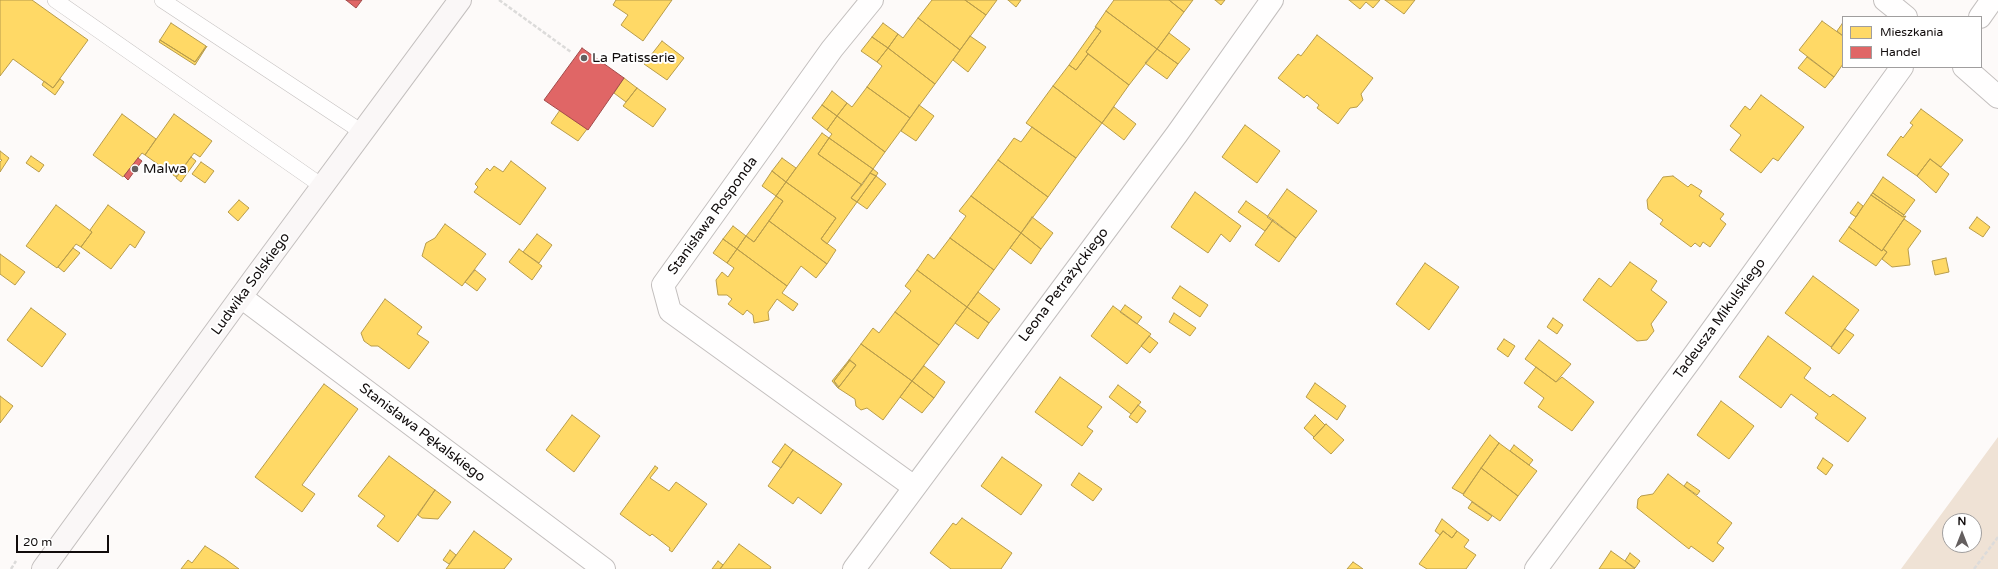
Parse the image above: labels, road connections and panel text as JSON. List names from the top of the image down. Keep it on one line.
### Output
{"streets":{"main road":["Ludwika Solskiego"],"street":["Stanisława Rosponda","Leona Petrażyckiego","Tadeusza Mikulskiego","Stanisława Pękalskiego"]},"crossings":[["Stanisława Rosponda","Leona Petrażyckiego"],["Ludwika Solskiego","Stanisława Pękalskiego"]],"places":["La Patisserie","Malwa"],"legend":["Mieszkania","Handel"],"scale_bar":"20 m","north":"top"}
